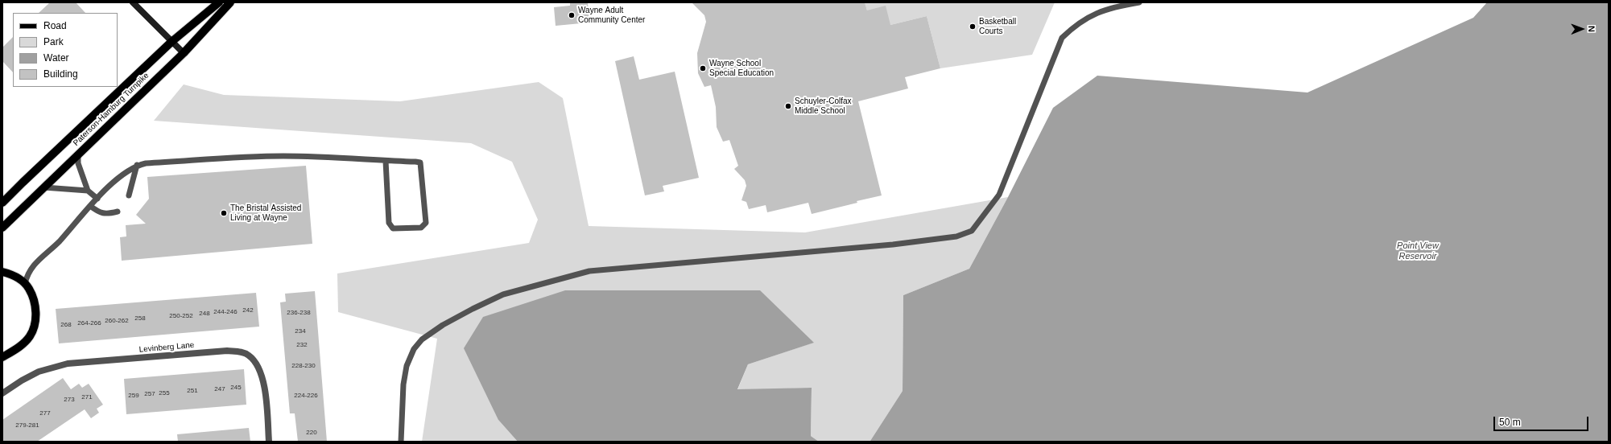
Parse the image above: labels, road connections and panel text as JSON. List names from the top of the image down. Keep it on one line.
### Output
{"streets":{"main road":["Paterson-Hamburg Turnpike"],"street":["Levinberg Lane"]},"water":["Point View Reservoir"],"places":["Wayne Adult Community Center","Basketball Courts","Wayne School Special Education","Schuyler-Colfax Middle School","The Bristal Assisted Living at Wayne"],"house_numbers":["242","244-246","236-238","248","250-252","258","260-262","264-266","268","234","232","228-230","245","247","251","255","257","259","224-226","271","273","277","279-281","220"],"legend":["Road","Park","Water","Building"],"scale_bar":"50 m","north":"right"}
